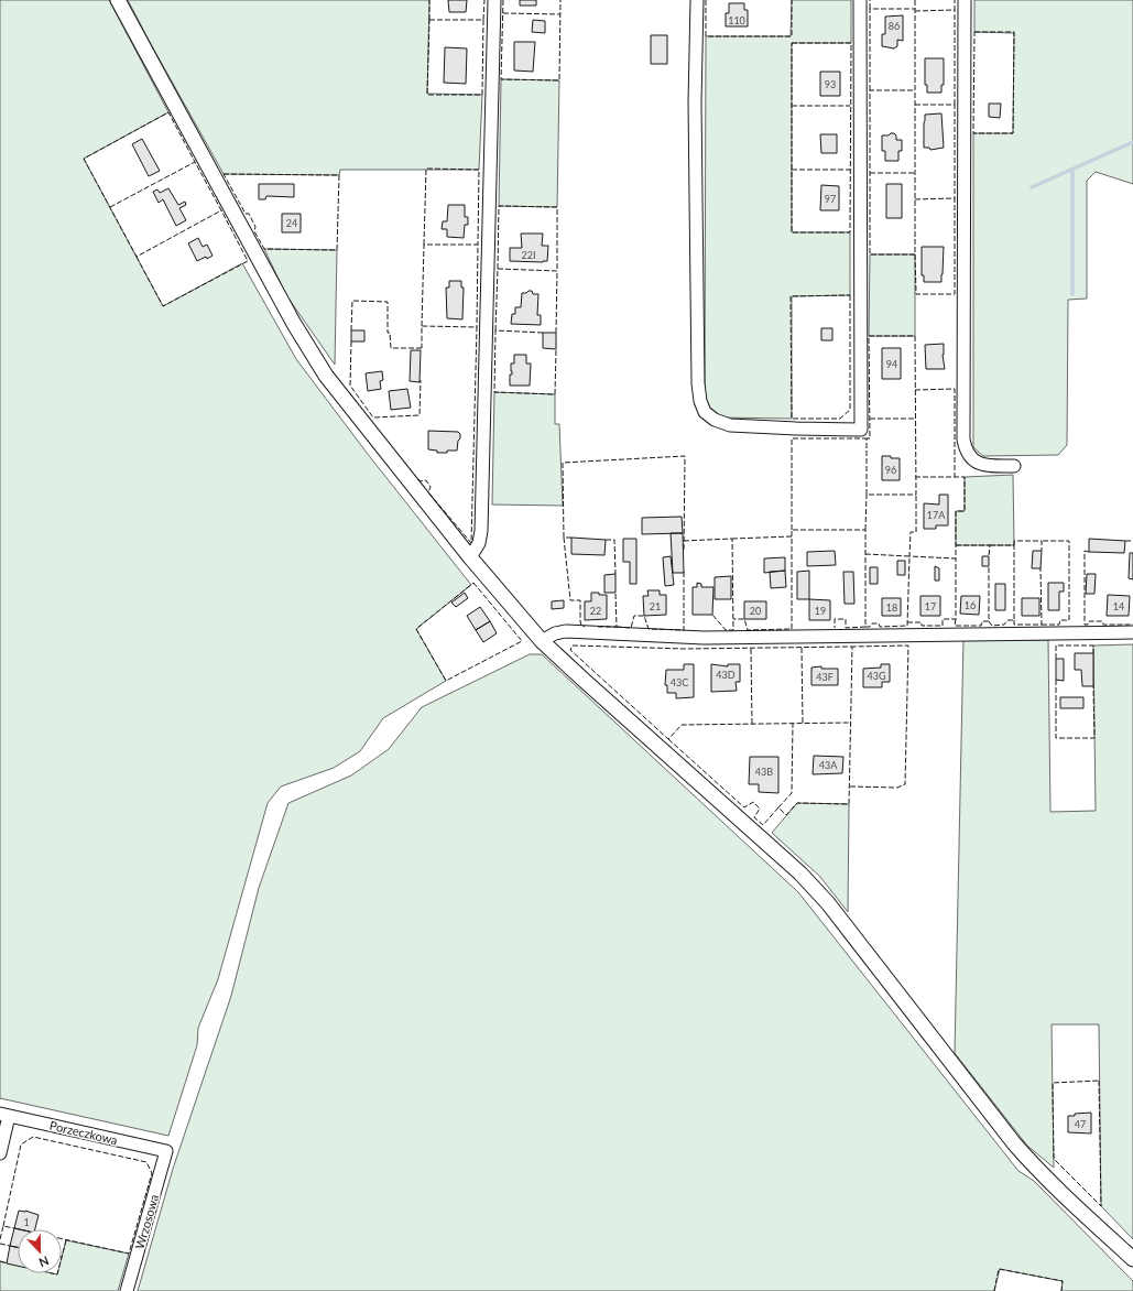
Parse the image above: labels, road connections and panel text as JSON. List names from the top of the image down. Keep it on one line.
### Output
{"streets":{"street":["Porzeczkowa","Wrzosowa"]},"crossings":[["Porzeczkowa","Wrzosowa"]],"house_numbers":["110","86","93","97","24","22I","94","96","17A","16","21","17","14","18","22","20","19","43D","43G","43F","43C","43A","43B","47","1"],"north":"bottom"}
